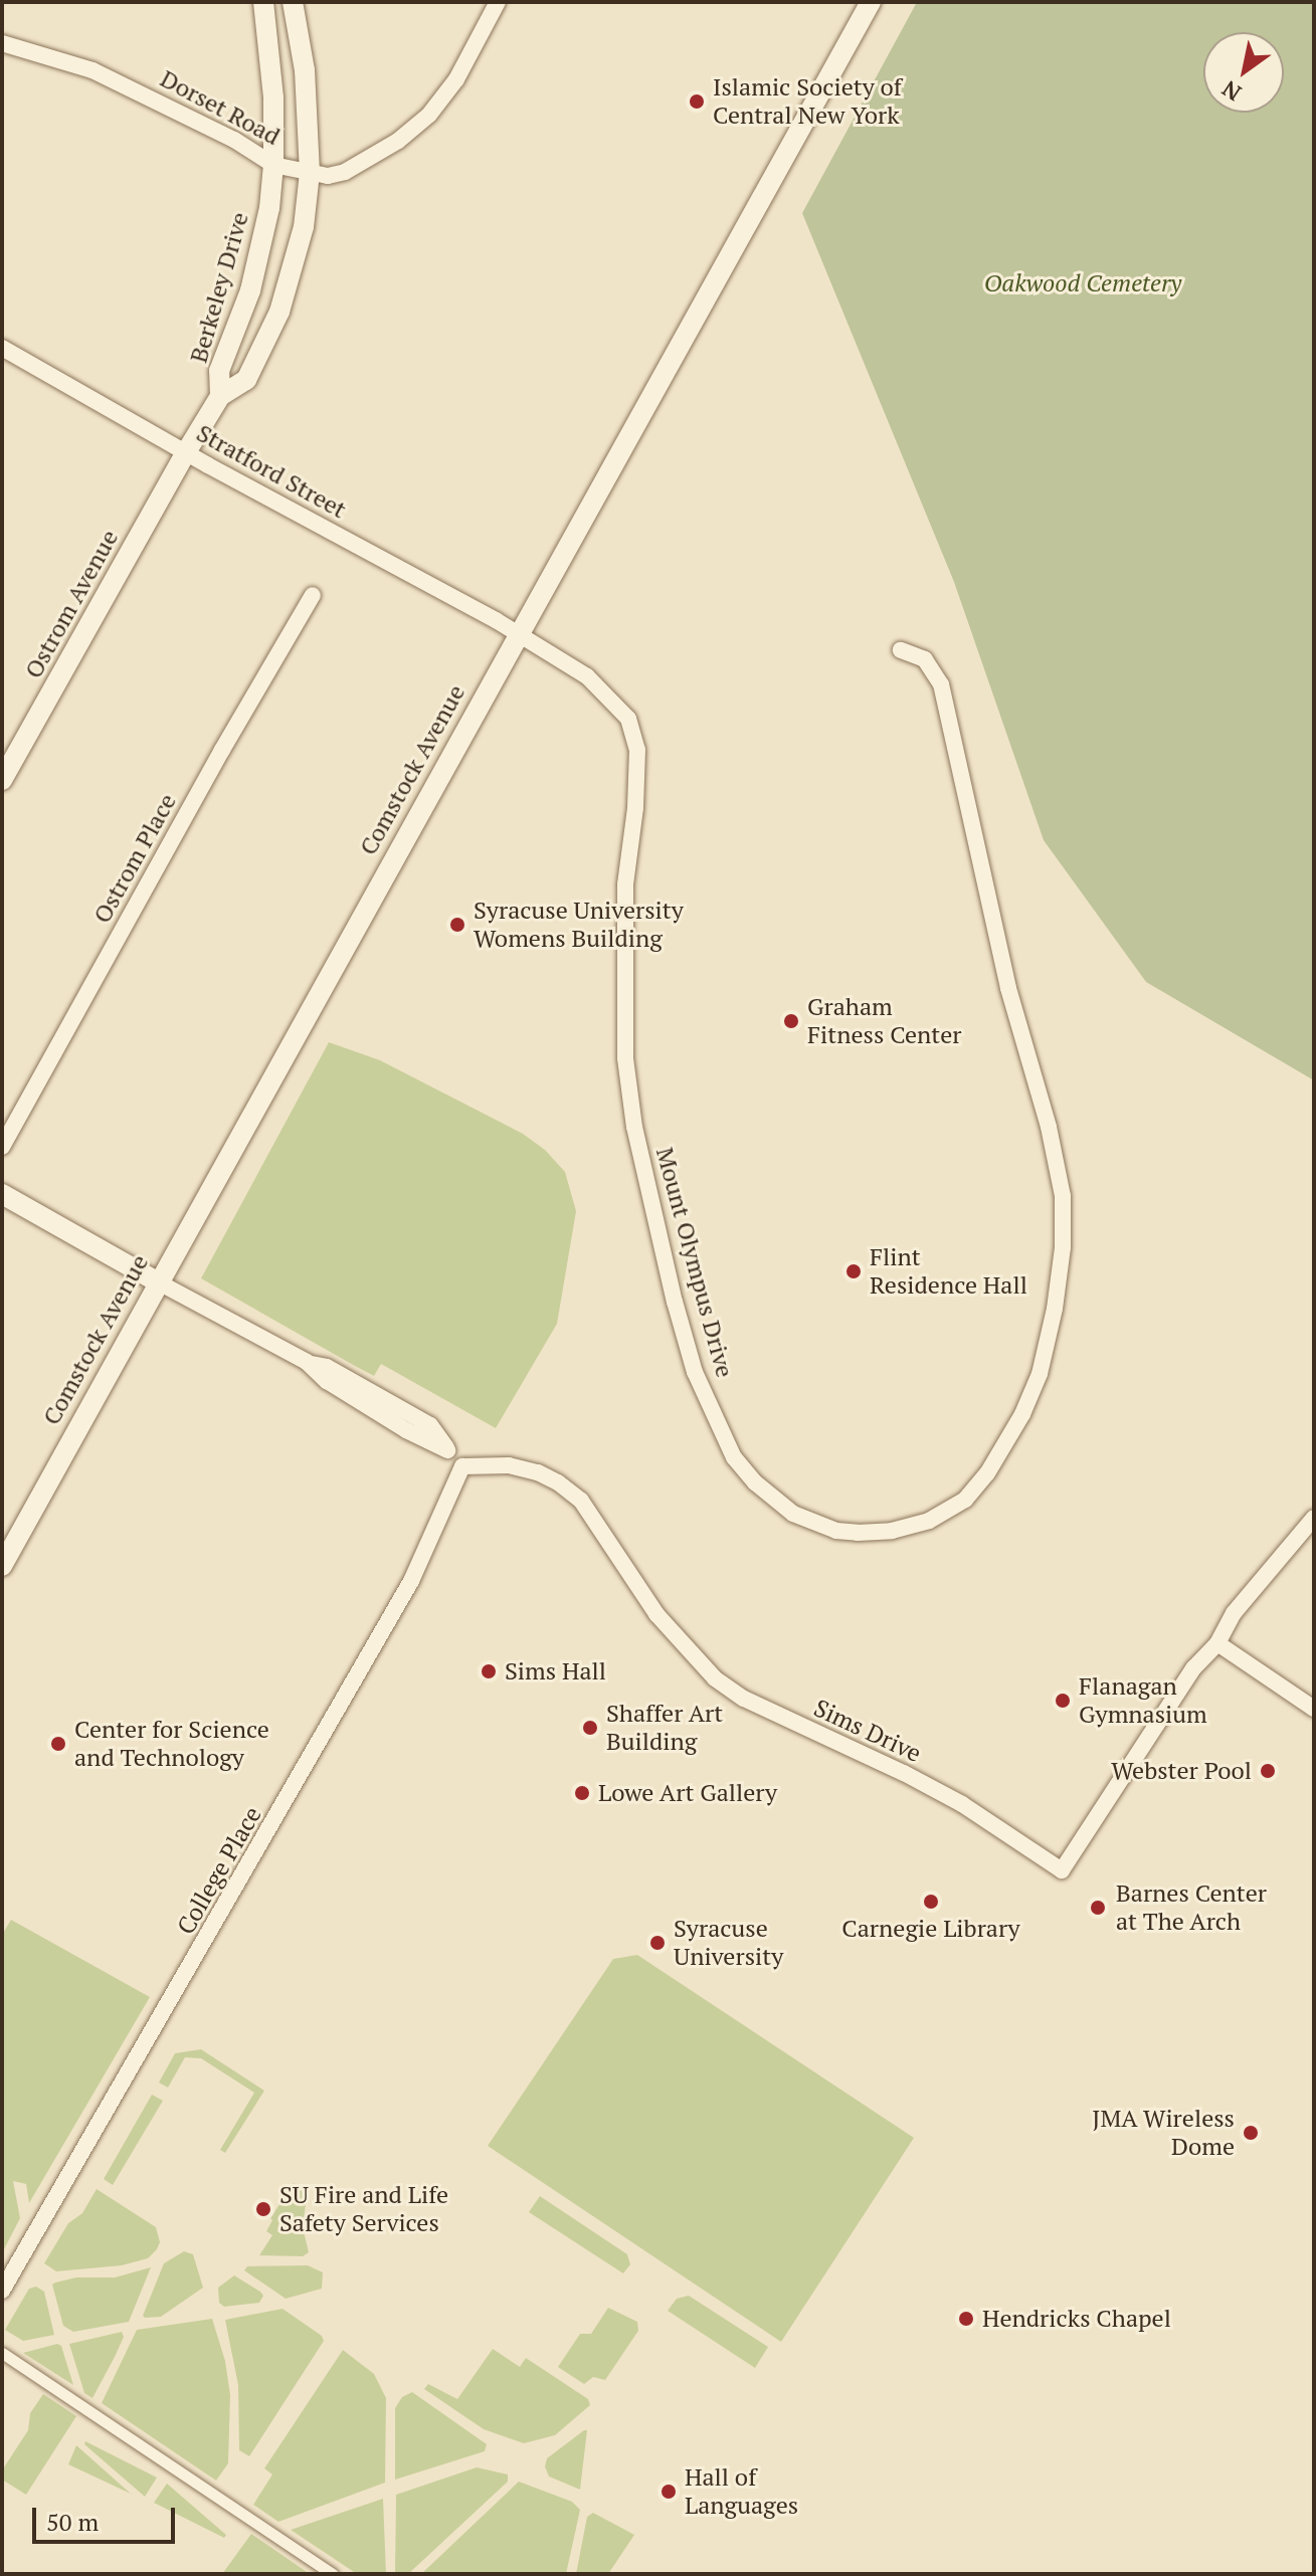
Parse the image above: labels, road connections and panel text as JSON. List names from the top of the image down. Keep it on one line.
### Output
{"streets":{"street":["Dorset Road","Berkeley Drive","Stratford Street","Ostrom Avenue","Comstock Avenue","Ostrom Place","Mount Olympus Drive","Sims Drive","College Place"]},"crossings":[["Dorset Road","Berkeley Drive"],["Berkeley Drive","Stratford Street"],["Berkeley Drive","Ostrom Avenue"],["Stratford Street","Ostrom Avenue"],["Stratford Street","Comstock Avenue"],["Stratford Street","Mount Olympus Drive"],["Comstock Avenue","Mount Olympus Drive"],["Sims Drive","College Place"]],"parks":["Oakwood Cemetery"],"places":["Islamic Society of Central New York","Syracuse University Womens Building","Graham Fitness Center","Flint Residence Hall","Sims Hall","Flanagan Gymnasium","Shaffer Art Building","Center for Science and Technology","Webster Pool","Lowe Art Gallery","Carnegie Library","Barnes Center at The Arch","Syracuse University","JMA Wireless Dome","SU Fire and Life Safety Services","Hendricks Chapel","Hall of Languages"],"scale_bar":"50 m","north":"bottom left"}
